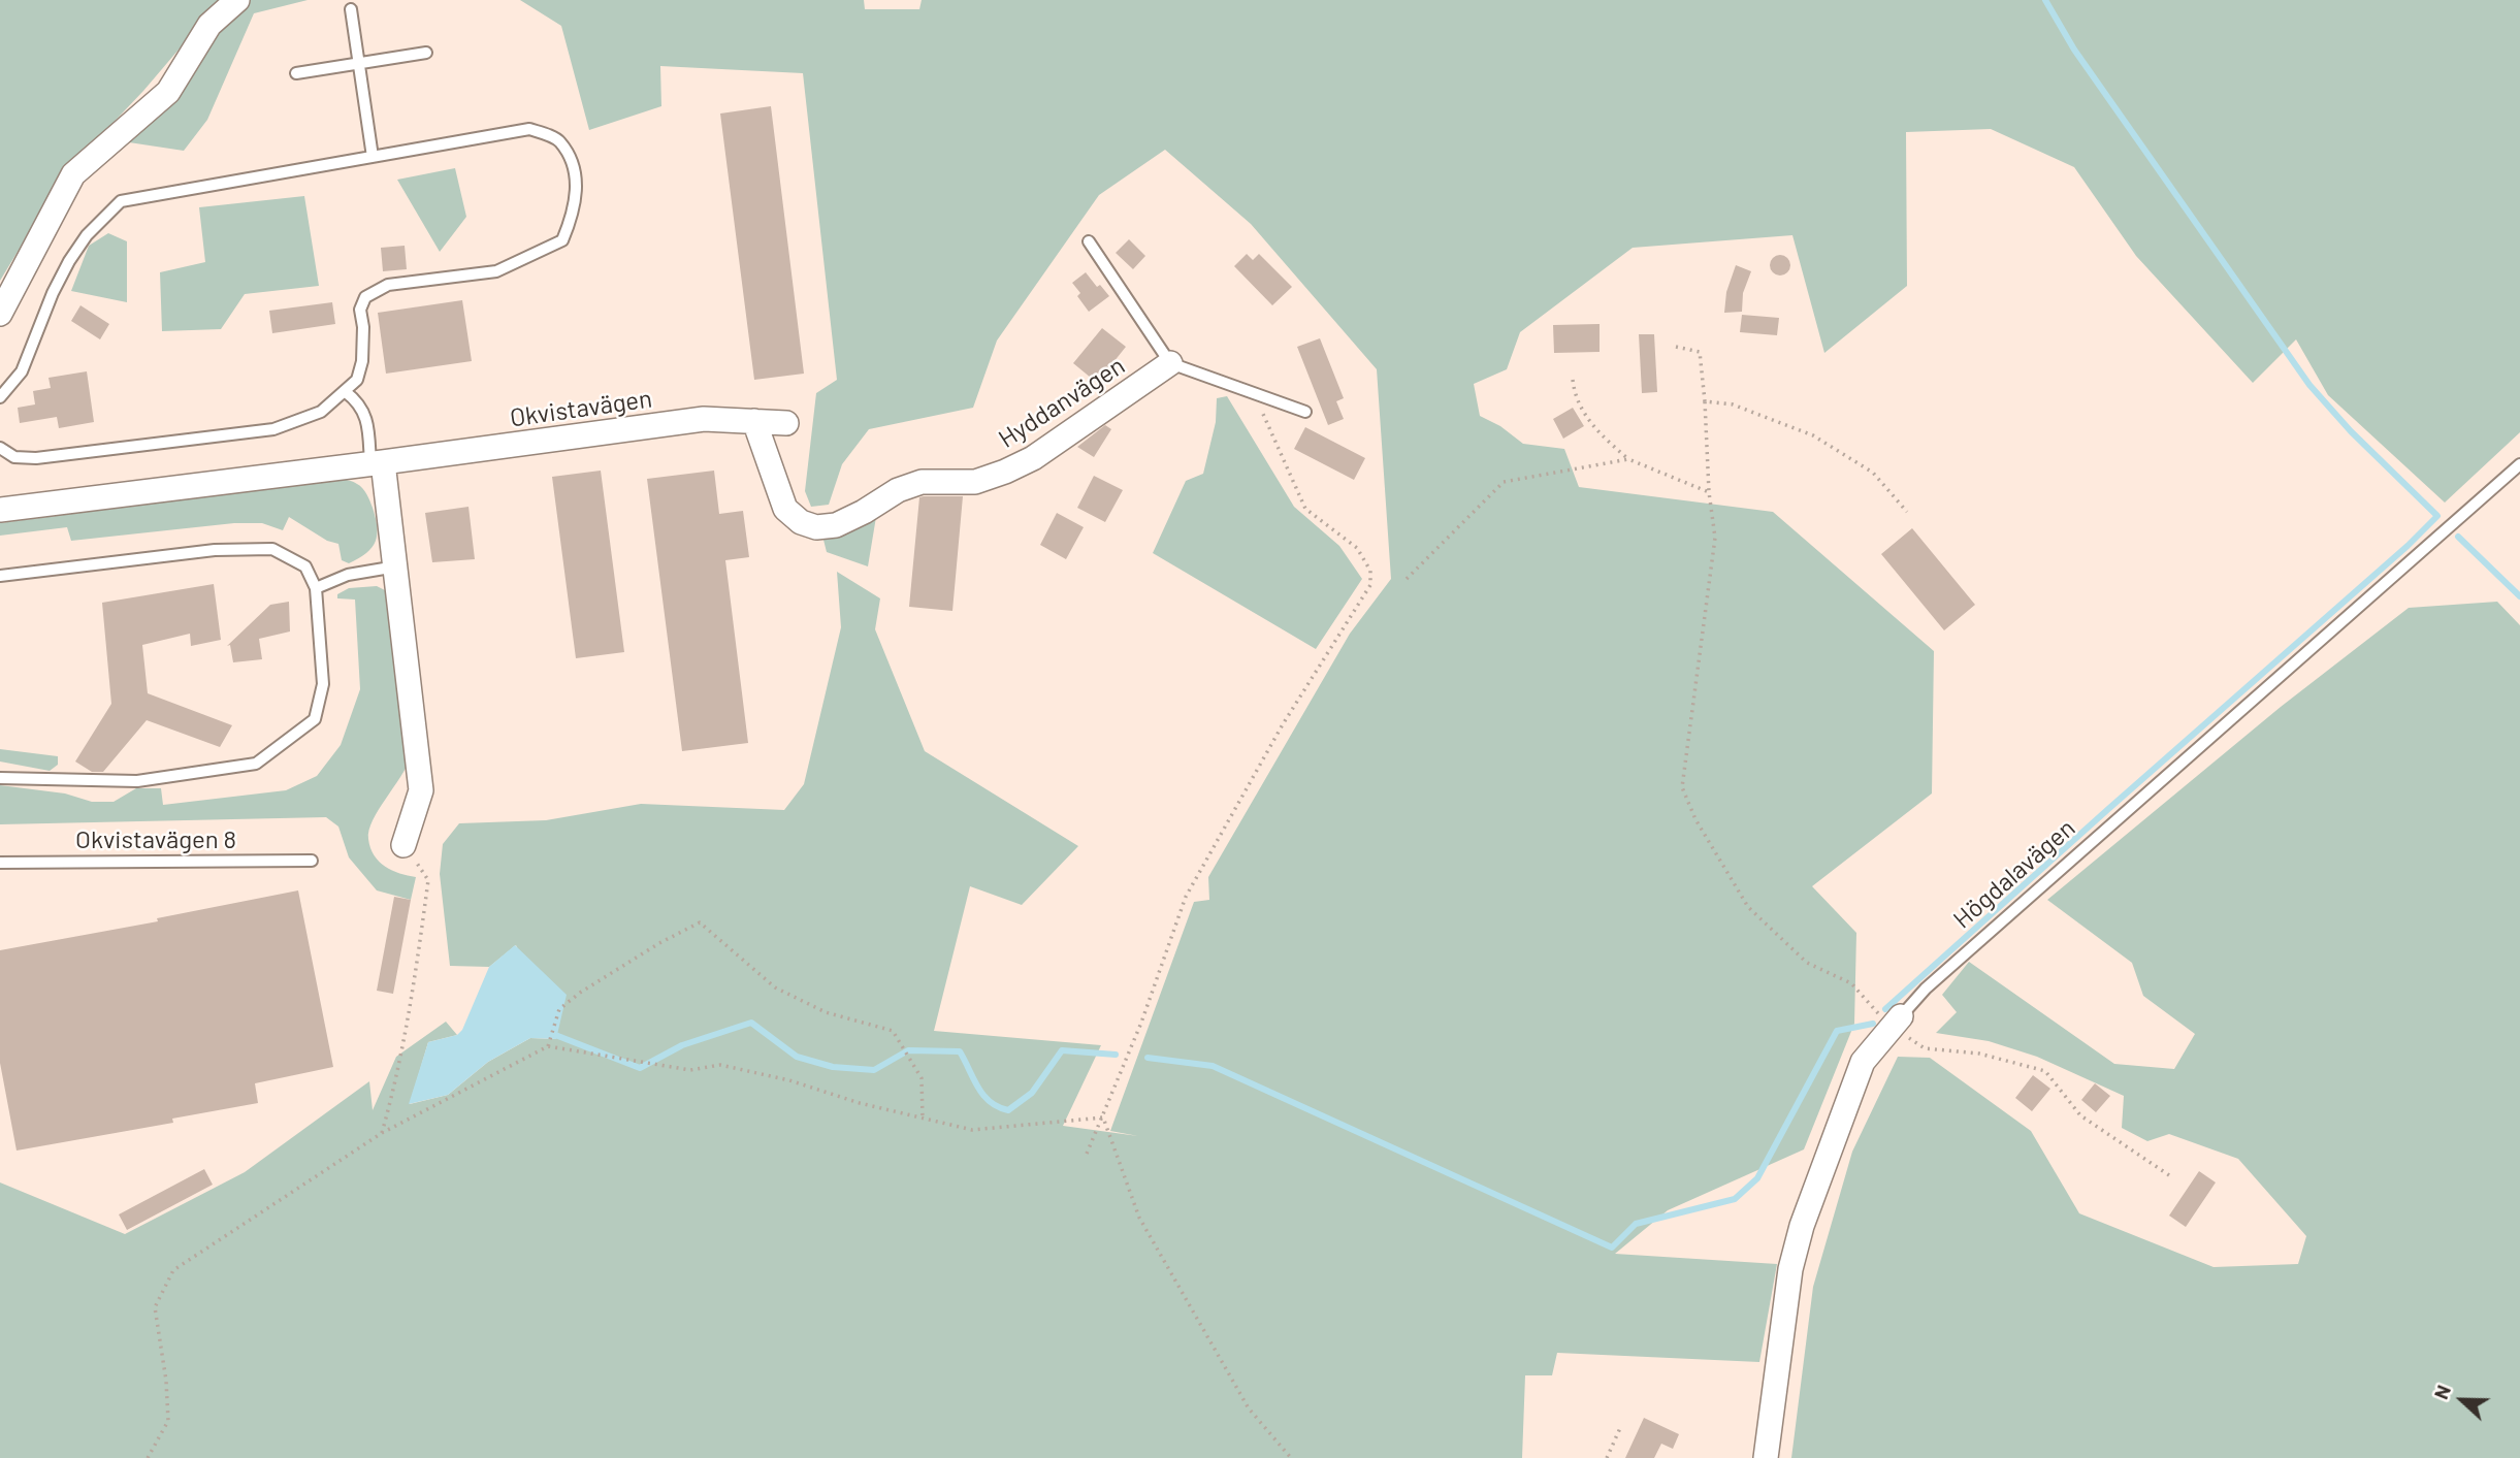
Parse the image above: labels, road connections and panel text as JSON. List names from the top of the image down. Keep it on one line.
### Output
{"streets":{"street":["Hyddanvägen","Okvistavägen","Högdalavägen"],"lane":["Okvistavägen 8"]},"crossings":[["Hyddanvägen","Okvistavägen"]],"north":"left"}
